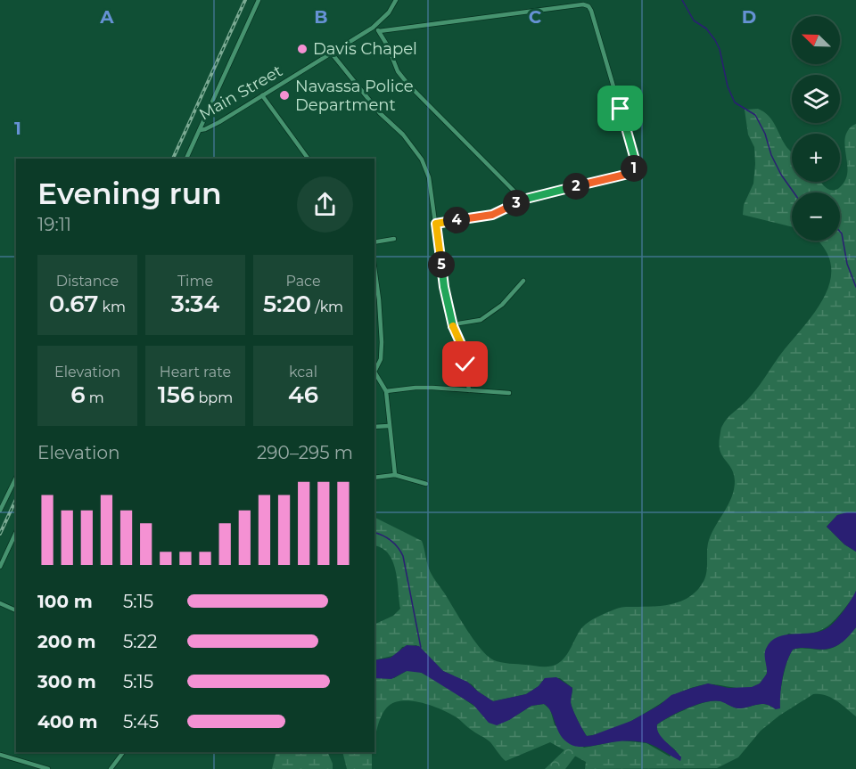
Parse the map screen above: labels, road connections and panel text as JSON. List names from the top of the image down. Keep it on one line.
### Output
{"streets":{"street":["Main Street"]},"places":["Davis Chapel","Navassa Police Department"],"north":"top left","page":{"map_buttons":["+","−"],"pins":["1","2","3","4","5"],"heading":["Evening run","19:11"],"stats":[["Distance","0.67 km"],["Time","3:34"],["Pace","5:20 /km"],["Elevation","6 m"],["Heart rate","156 bpm"],["kcal","46"]],"chart":["Elevation","290–295 m"],"list":[{"name":"100 m","note":"5:15"},{"name":"200 m","note":"5:22"},{"name":"300 m","note":"5:15"},{"name":"400 m","note":"5:45"}]},"grid":{"columns":["A","B","C","D"],"rows":["1"]}}
